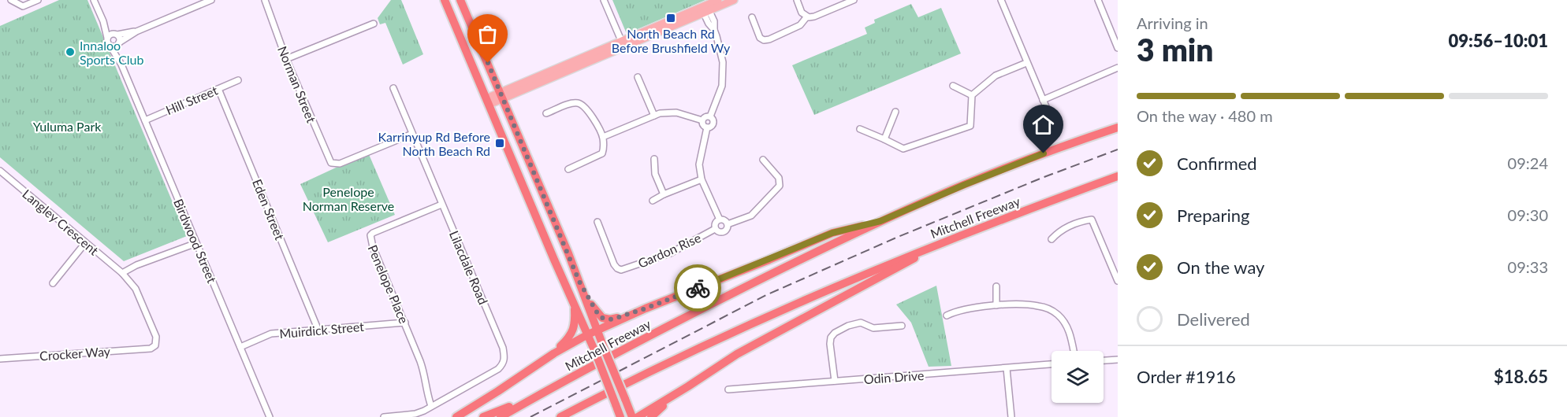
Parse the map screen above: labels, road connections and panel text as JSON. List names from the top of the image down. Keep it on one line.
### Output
{"streets":{"highway":["Mitchell Freeway"],"street":["Norman Street","Hill Street","Eden Street","Langley Crescent","Birdwood Street","Gardon Rise","Lilacdale Road","Penelope Place","Muirdick Street","Crocker Way","Odin Drive"]},"crossings":[["Norman Street","Lilacdale Road"],["Hill Street","Eden Street"],["Hill Street","Birdwood Street"],["Eden Street","Muirdick Street"],["Langley Crescent","Crocker Way"],["Birdwood Street","Muirdick Street"],["Lilacdale Road","Penelope Place"],["Penelope Place","Muirdick Street"]],"parks":["Yuluma Park","Penelope Norman Reserve"],"places":{"transit":["North Beach Rd Before Brushfield Wy","Karrinyup Rd Before North Beach Rd"],"other":["Innaloo Sports Club"]},"page":{"heading":["3 min","Arriving in","09:56–10:01"],"panel":["Order #1916","$18.65"],"bar":"On the way · 480 m","list":[["Confirmed","09:24"],["Preparing","09:30"],["On the way","09:33"],"Delivered"]}}
